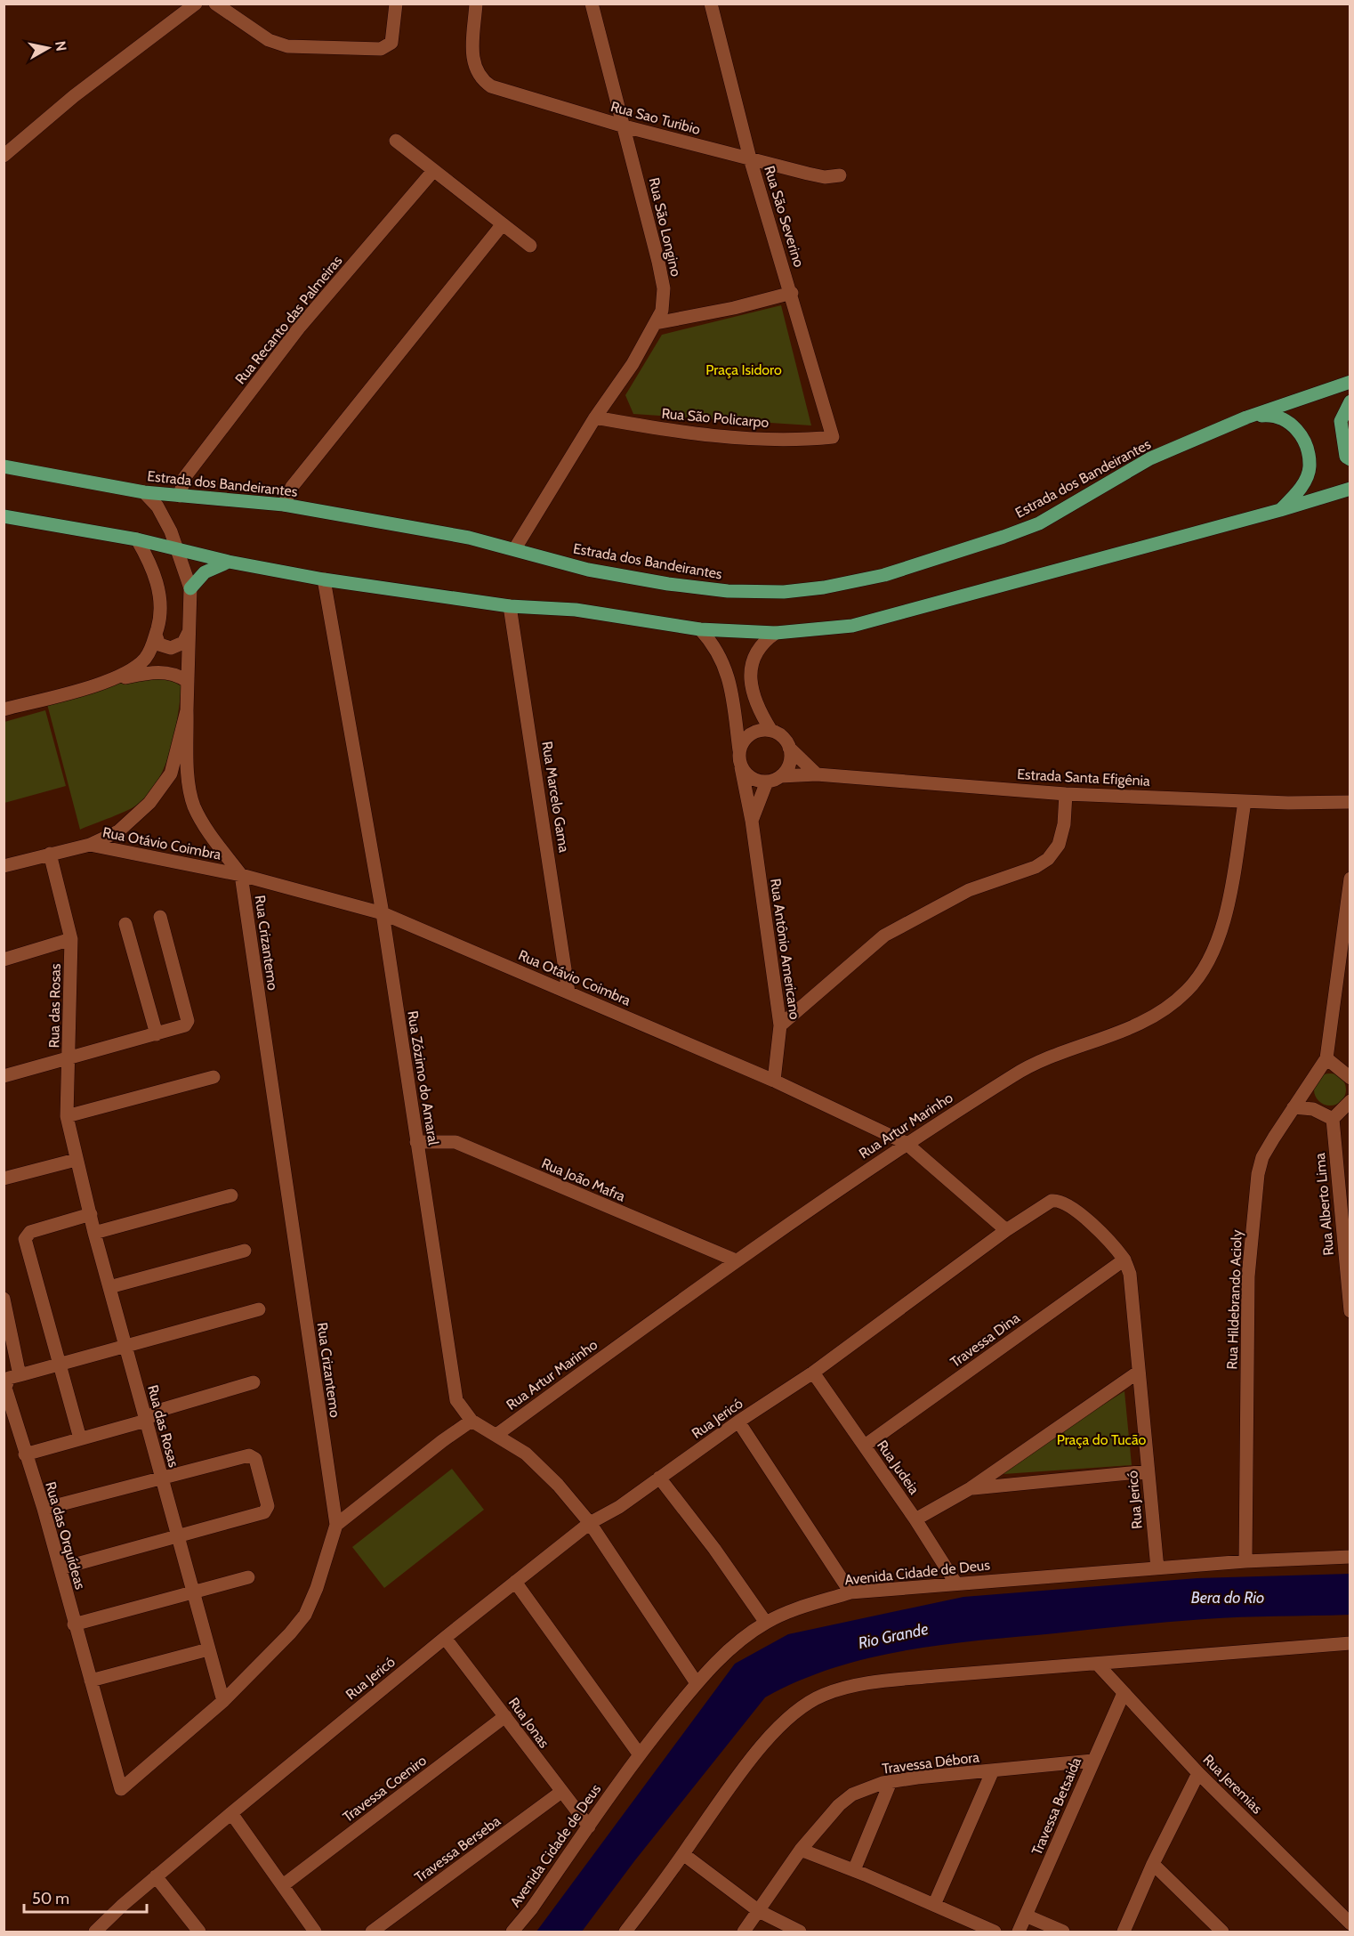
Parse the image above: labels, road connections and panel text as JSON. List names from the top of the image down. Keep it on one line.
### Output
{"streets":{"main road":["Estrada dos Bandeirantes"],"street":["Rua Sao Turibio","Rua São Severino","Rua São Longino","Rua Recanto das Palmeiras","Rua São Policarpo","Estrada Santa Efigênia","Rua Marcelo Gama","Rua Otávio Coimbra","Rua Crizantemo","Rua Antônio Americano","Rua das Rosas","Rua Zózimo do Amaral","Rua Artur Marinho","Rua João Mafra","Rua Alberto Lima","Rua Hildebrando Acioly","Travessa Dina","Rua Jericó","Rua Judeia","Rua das Orquídeas","Avenida Cidade de Deus","Rua Jonas","Travessa Débora","Rua Jeremias","Travessa Coeniro","Travessa Betsaida","Travessa Berseba"]},"crossings":[["Rua Sao Turibio","Rua São Severino"],["Rua Sao Turibio","Rua São Longino"],["Rua São Severino","Rua São Policarpo"],["Rua São Longino","Rua São Policarpo"],["Rua São Longino","Estrada dos Bandeirantes"],["Rua Recanto das Palmeiras","Estrada dos Bandeirantes"],["Estrada Santa Efigênia","Rua Antônio Americano"],["Estrada Santa Efigênia","Rua Artur Marinho"],["Rua Marcelo Gama","Rua Otávio Coimbra"],["Rua Otávio Coimbra","Rua Crizantemo"],["Rua Otávio Coimbra","Rua Antônio Americano"],["Rua Otávio Coimbra","Rua Zózimo do Amaral"],["Rua Otávio Coimbra","Rua Artur Marinho"],["Rua Otávio Coimbra","Rua Jericó"],["Rua Crizantemo","Rua das Rosas"],["Rua Crizantemo","Rua das Orquídeas"],["Rua Zózimo do Amaral","Rua Artur Marinho"],["Rua Zózimo do Amaral","Rua João Mafra"],["Rua Zózimo do Amaral","Rua Jericó"],["Rua Zózimo do Amaral","Avenida Cidade de Deus"],["Rua Artur Marinho","Rua João Mafra"],["Rua Hildebrando Acioly","Avenida Cidade de Deus"],["Travessa Dina","Rua Jericó"],["Travessa Dina","Rua Judeia"],["Rua Jericó","Rua Judeia"],["Rua Jericó","Avenida Cidade de Deus"],["Rua Jericó","Rua Jonas"],["Rua Judeia","Avenida Cidade de Deus"],["Avenida Cidade de Deus","Rua Jonas"],["Rua Jonas","Travessa Coeniro"],["Rua Jonas","Travessa Berseba"],["Travessa Débora","Travessa Betsaida"],["Rua Jeremias","Travessa Betsaida"]],"water":["Bera do Rio","Rio Grande"],"parks":["Praça Isidoro","Praça do Tucão"],"scale_bar":"50 m","north":"right"}
